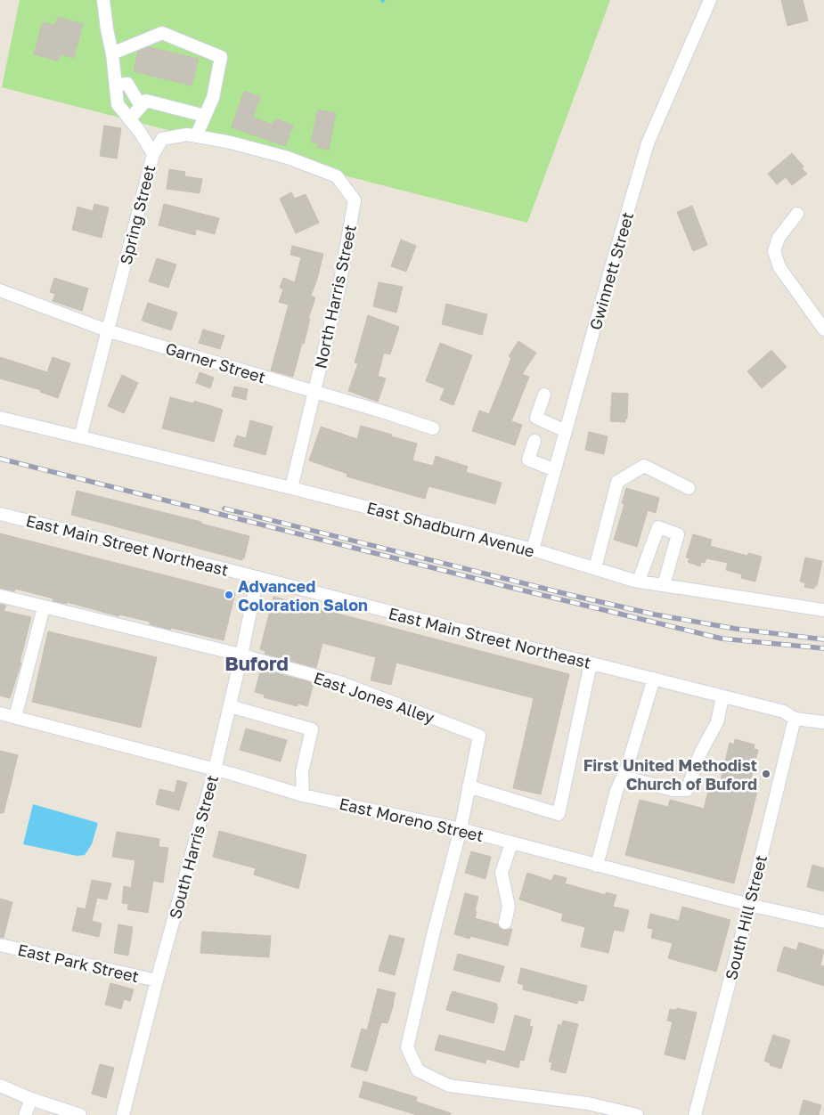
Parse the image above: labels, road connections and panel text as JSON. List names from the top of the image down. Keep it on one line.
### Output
{"streets":{"street":["Spring Street","Gwinnett Street","North Harris Street","Garner Street","East Shadburn Avenue","East Main Street Northeast","East Jones Alley","East Moreno Street","South Harris Street","South Hill Street","East Park Street"]},"crossings":[["Spring Street","Garner Street"],["Spring Street","East Shadburn Avenue"],["Gwinnett Street","East Shadburn Avenue"],["North Harris Street","Garner Street"],["North Harris Street","East Shadburn Avenue"],["East Main Street Northeast","South Harris Street"],["East Main Street Northeast","South Hill Street"],["East Jones Alley","South Harris Street"],["East Moreno Street","South Harris Street"],["East Moreno Street","South Hill Street"],["South Harris Street","East Park Street"]],"districts":["Buford"],"places":["Advanced Coloration Salon","First United Methodist Church of Buford"]}
